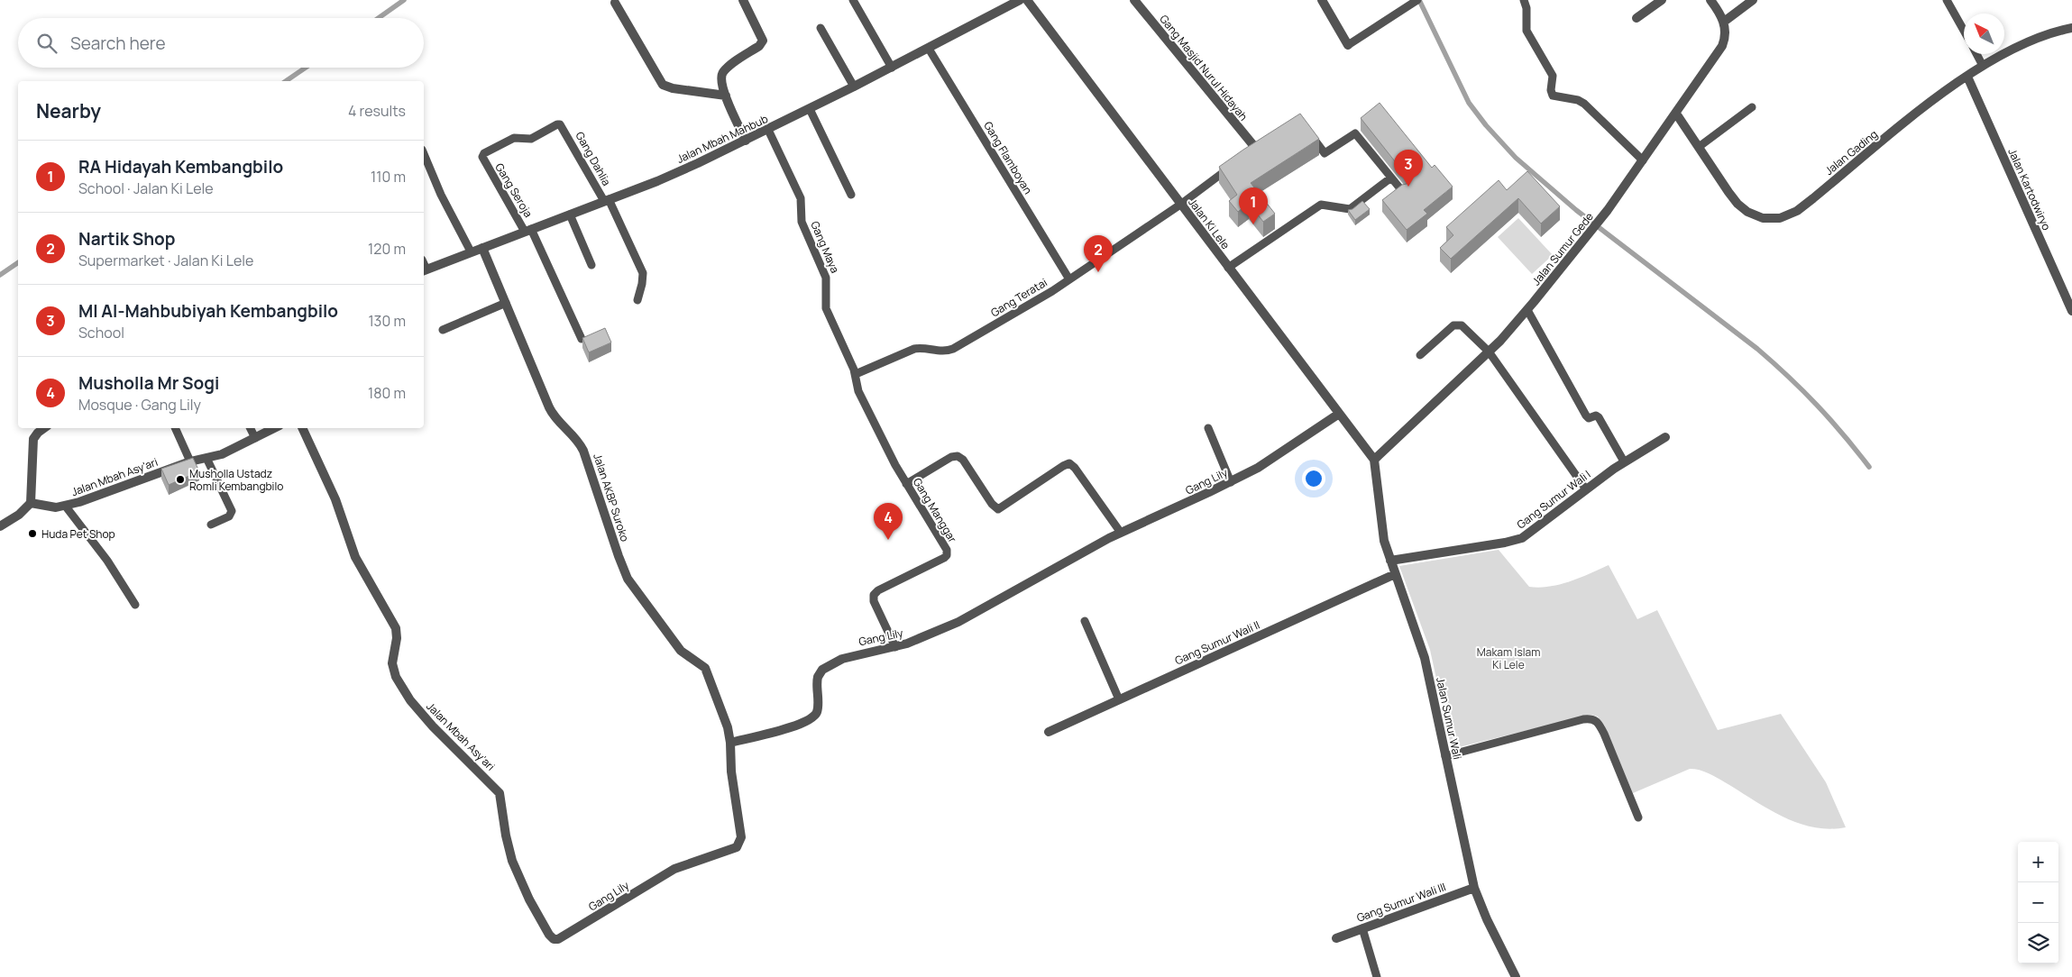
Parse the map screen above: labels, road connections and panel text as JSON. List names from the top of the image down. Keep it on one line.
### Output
{"streets":{"street":["Gang Masjid Nurul Hidayah","Jalan Mbah Mahbub","Jalan Gading","Jalan Kartodwiryo","Jalan Ki Lele","Jalan Sumur Gede","Jalan Mbah Asy'ari","Gang Lily","Jalan AKBP Suroko","Gang Sumur Wali I","Gang Sumur Wali II","Jalan Sumur Wali","Gang Sumur Wali III"],"lane":["Gang Flamboyan","Gang Dahlia","Gang Seroja","Gang Maya","Gang Teratai","Gang Manggar"]},"crossings":[["Jalan Mbah Mahbub","Gang Flamboyan"],["Jalan Mbah Mahbub","Gang Dahlia"],["Jalan Mbah Mahbub","Gang Seroja"],["Jalan Mbah Mahbub","Gang Maya"],["Jalan Mbah Mahbub","Jalan AKBP Suroko"],["Jalan Gading","Jalan Kartodwiryo"],["Jalan Gading","Jalan Sumur Gede"],["Gang Flamboyan","Gang Teratai"],["Gang Dahlia","Gang Seroja"],["Jalan Ki Lele","Jalan Sumur Gede"],["Jalan Ki Lele","Gang Teratai"],["Jalan Ki Lele","Gang Lily"],["Jalan Ki Lele","Jalan Sumur Wali"],["Gang Maya","Gang Teratai"],["Gang Maya","Gang Manggar"],["Jalan Sumur Gede","Jalan Sumur Wali"],["Gang Teratai","Gang Manggar"],["Jalan Mbah Asy'ari","Gang Lily"],["Gang Lily","Jalan AKBP Suroko"],["Gang Lily","Gang Manggar"],["Gang Sumur Wali I","Jalan Sumur Wali"],["Gang Sumur Wali II","Jalan Sumur Wali"],["Jalan Sumur Wali","Gang Sumur Wali III"]],"parks":["Makam Islam Ki Lele"],"places":["Musholla Ustadz Romli Kembangbilo","Huda Pet Shop"],"north":"top left","page":{"search":"Search here","heading":["Nearby","4 results"],"list":[{"mark":"1","name":"RA Hidayah Kembangbilo","note":"School · Jalan Ki Lele","value":"110 m"},{"mark":"2","name":"Nartik Shop","note":"Supermarket · Jalan Ki Lele","value":"120 m"},{"mark":"3","name":"MI Al-Mahbubiyah Kembangbilo","note":"School","value":"130 m"},{"mark":"4","name":"Musholla Mr Sogi","note":"Mosque · Gang Lily","value":"180 m"}],"pins":["3","1","2","4"],"map_buttons":["+","−"]}}
